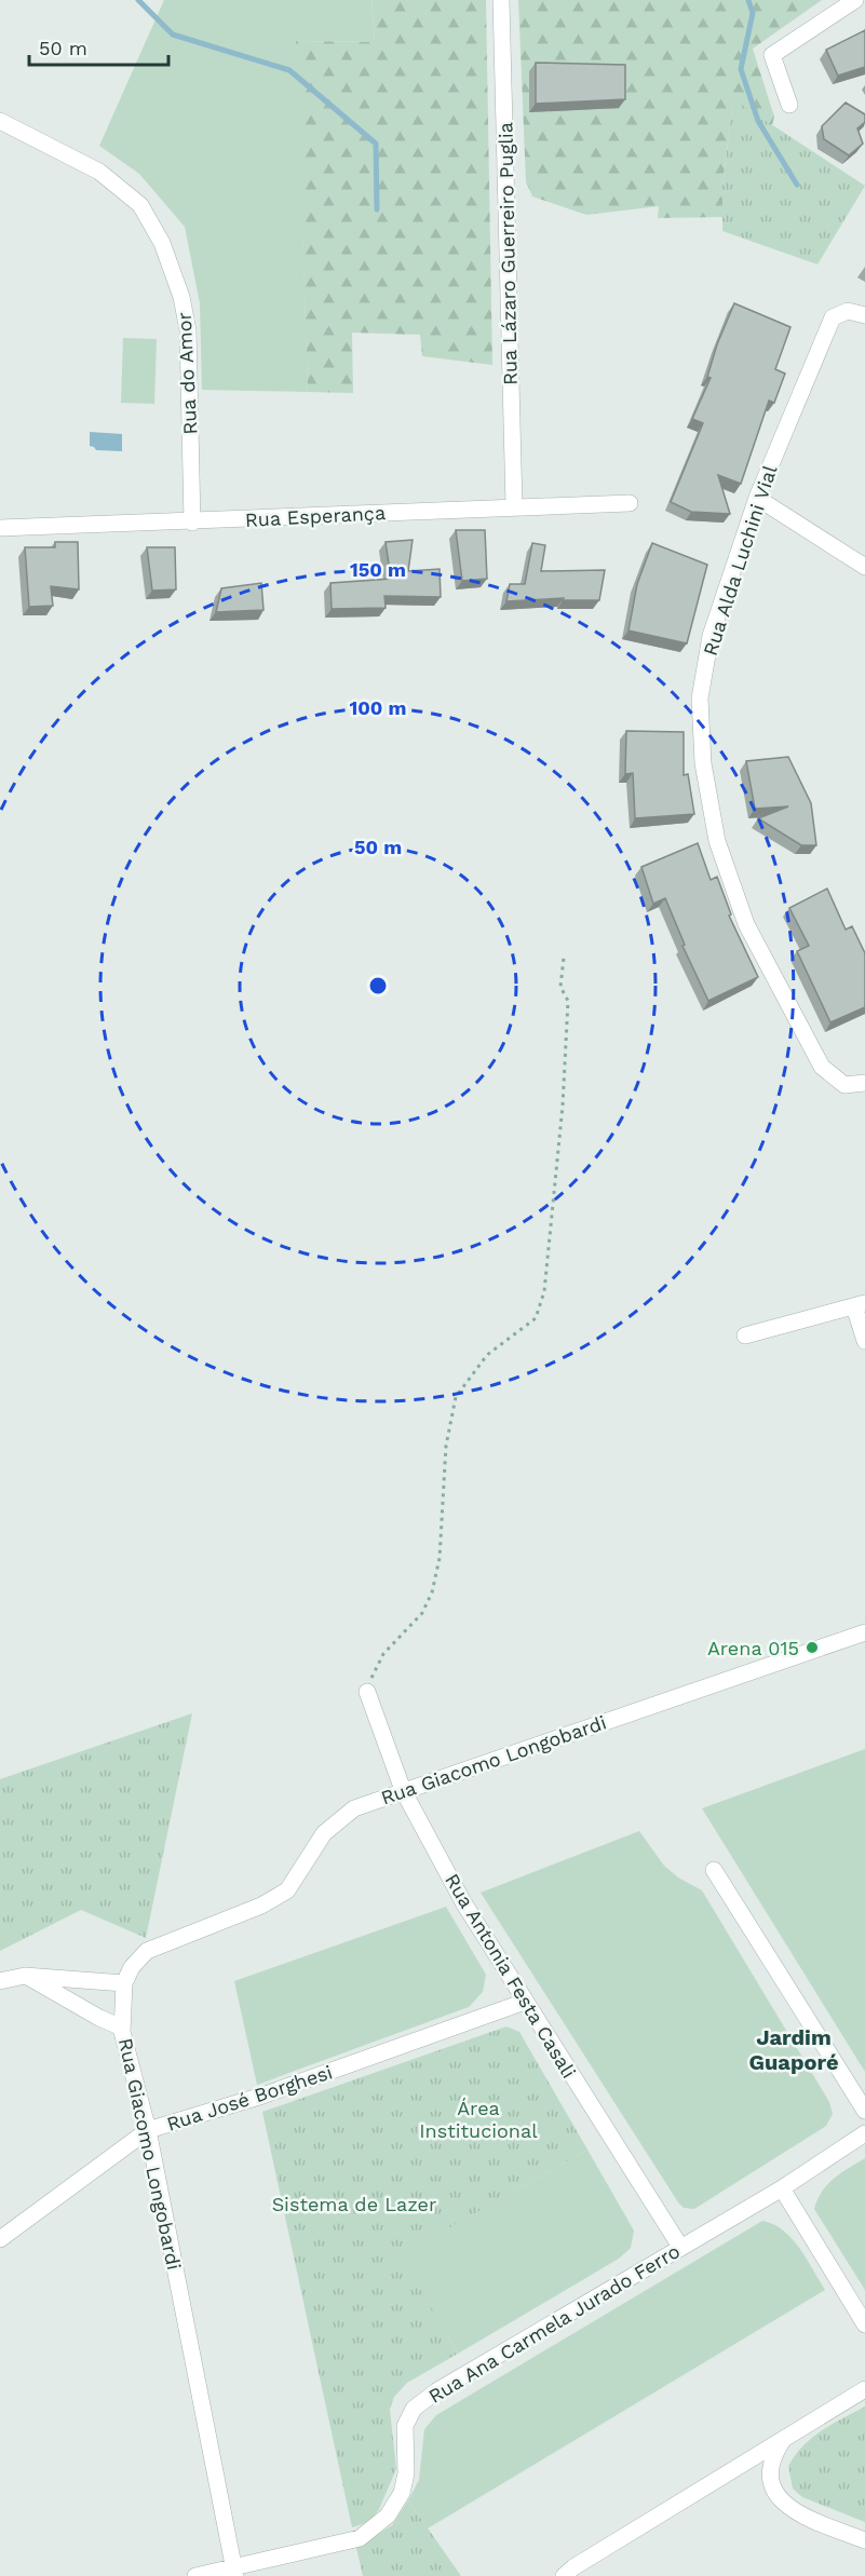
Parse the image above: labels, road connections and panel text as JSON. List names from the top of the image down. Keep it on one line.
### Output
{"streets":{"street":["Rua Lázaro Guerreiro Puglia","Rua do Amor","Rua Esperança","Rua Alda Luchini Vial","Rua Giacomo Longobardi","Rua Antonia Festa Casali","Rua José Borghesi","Rua Ana Carmela Jurado Ferro"]},"crossings":[["Rua Lázaro Guerreiro Puglia","Rua Esperança"],["Rua do Amor","Rua Esperança"],["Rua Giacomo Longobardi","Rua Antonia Festa Casali"],["Rua Giacomo Longobardi","Rua José Borghesi"],["Rua Giacomo Longobardi","Rua Ana Carmela Jurado Ferro"],["Rua Antonia Festa Casali","Rua José Borghesi"],["Rua Antonia Festa Casali","Rua Ana Carmela Jurado Ferro"]],"districts":["Jardim Guaporé"],"parks":["Área Institucional","Sistema de Lazer"],"places":["Arena 015"],"scale_bar":"50 m","rings":["150 m","100 m","50 m"]}
